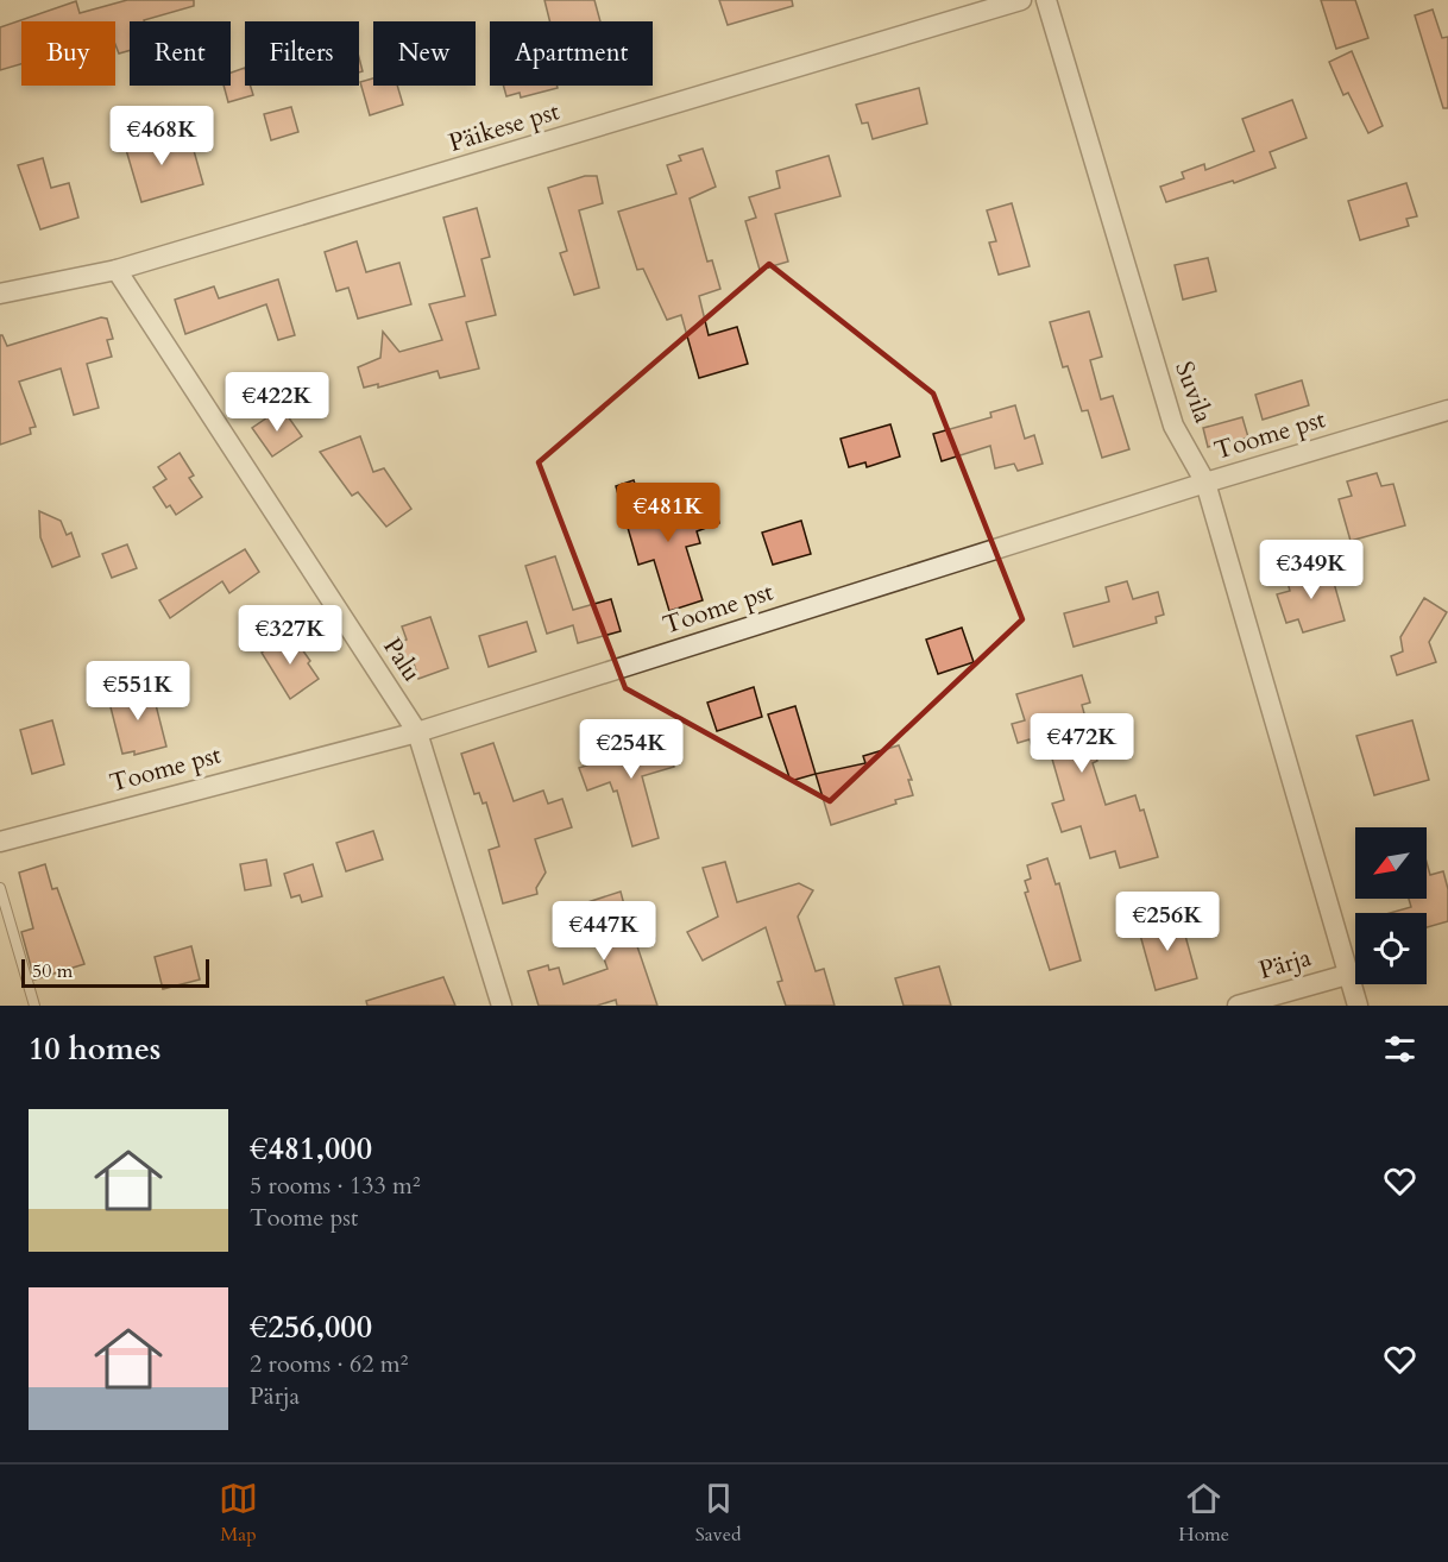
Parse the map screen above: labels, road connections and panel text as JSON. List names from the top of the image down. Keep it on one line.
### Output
{"streets":{"street":["Päikese pst","Suvila","Toome pst","Palu","Pärja"]},"crossings":[["Päikese pst","Palu"],["Suvila","Toome pst"],["Suvila","Pärja"],["Toome pst","Palu"]],"scale_bar":"50 m","north":"bottom left","page":{"chip":["Buy","Rent","Filters","New","Apartment"],"price":["€468K","€422K","€481K","€349K","€327K","€551K","€472K","€254K","€256K","€447K"],"scale":"50 m","heading":"10 homes","list":[{"name":"€481,000","note":"5 rooms · 133 m² · Toome pst"},{"name":"€256,000","note":"2 rooms · 62 m² · Pärja"}],"tabs":["Map","Saved","Home"]}}
